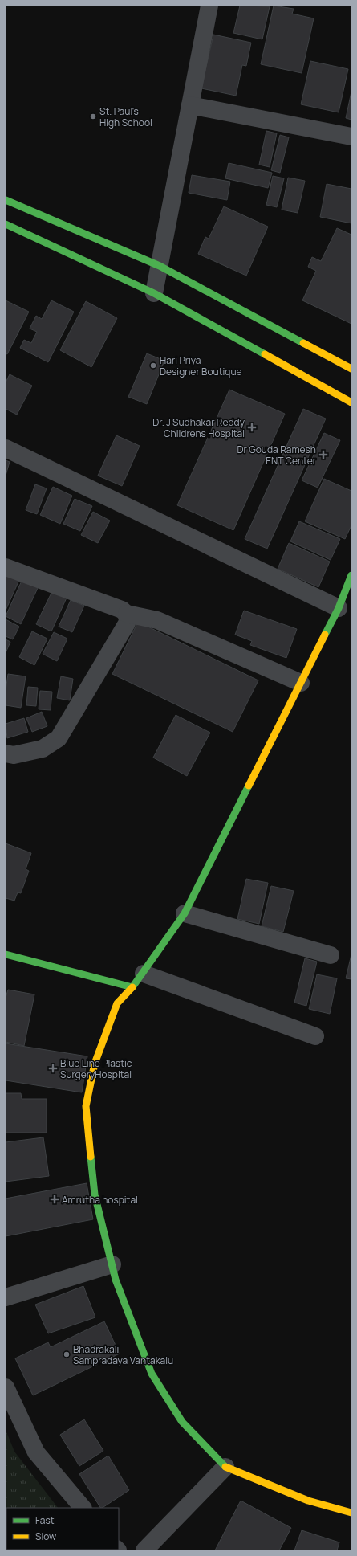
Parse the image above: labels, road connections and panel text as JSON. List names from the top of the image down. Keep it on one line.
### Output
{"places":{"other":["St. Paul's High School","Hari Priya Designer Boutique","Bhadrakali Sampradaya Vantakalu"],"health":["Dr. J Sudhakar Reddy Childrens Hospital","Dr Gouda Ramesh ENT Center","Blue Line Plastic SurgeryHospital","Amrutha hospital"]},"legend":["Fast","Slow"]}
